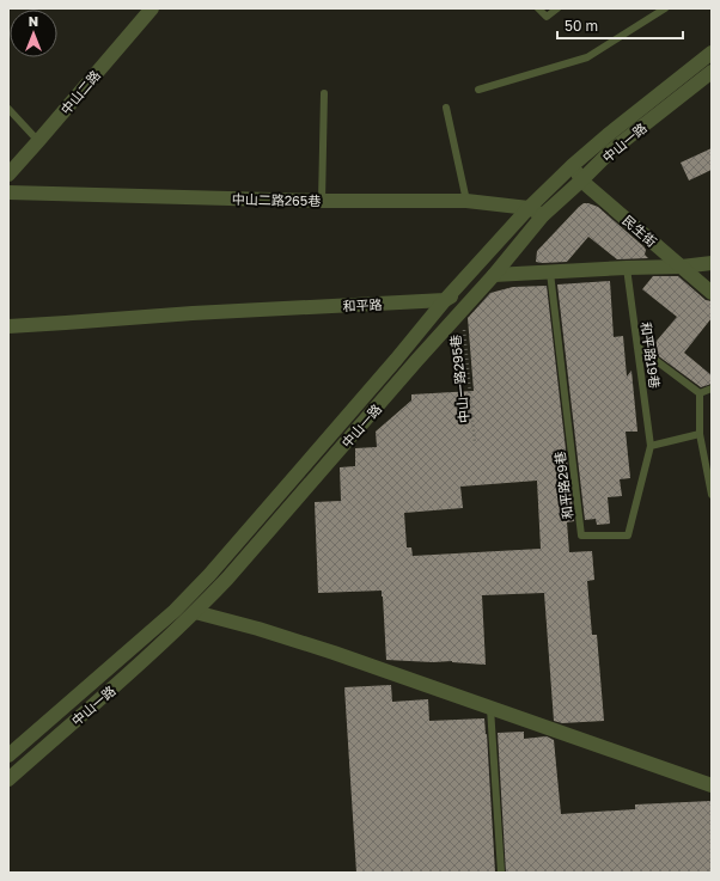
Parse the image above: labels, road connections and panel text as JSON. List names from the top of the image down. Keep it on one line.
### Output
{"streets":{"street":["中山二路","中山一路","中山二路265巷","民生街","和平路"],"lane":["和平路19巷","和平路29巷"],"path":["中山一路295巷"]},"crossings":[["中山一路","中山二路265巷"],["中山一路","民生街"],["中山一路","和平路"],["中山一路","中山一路295巷"],["民生街","和平路"],["和平路","和平路19巷"],["和平路","和平路29巷"],["和平路19巷","和平路29巷"]],"scale_bar":"50 m","north":"top"}
